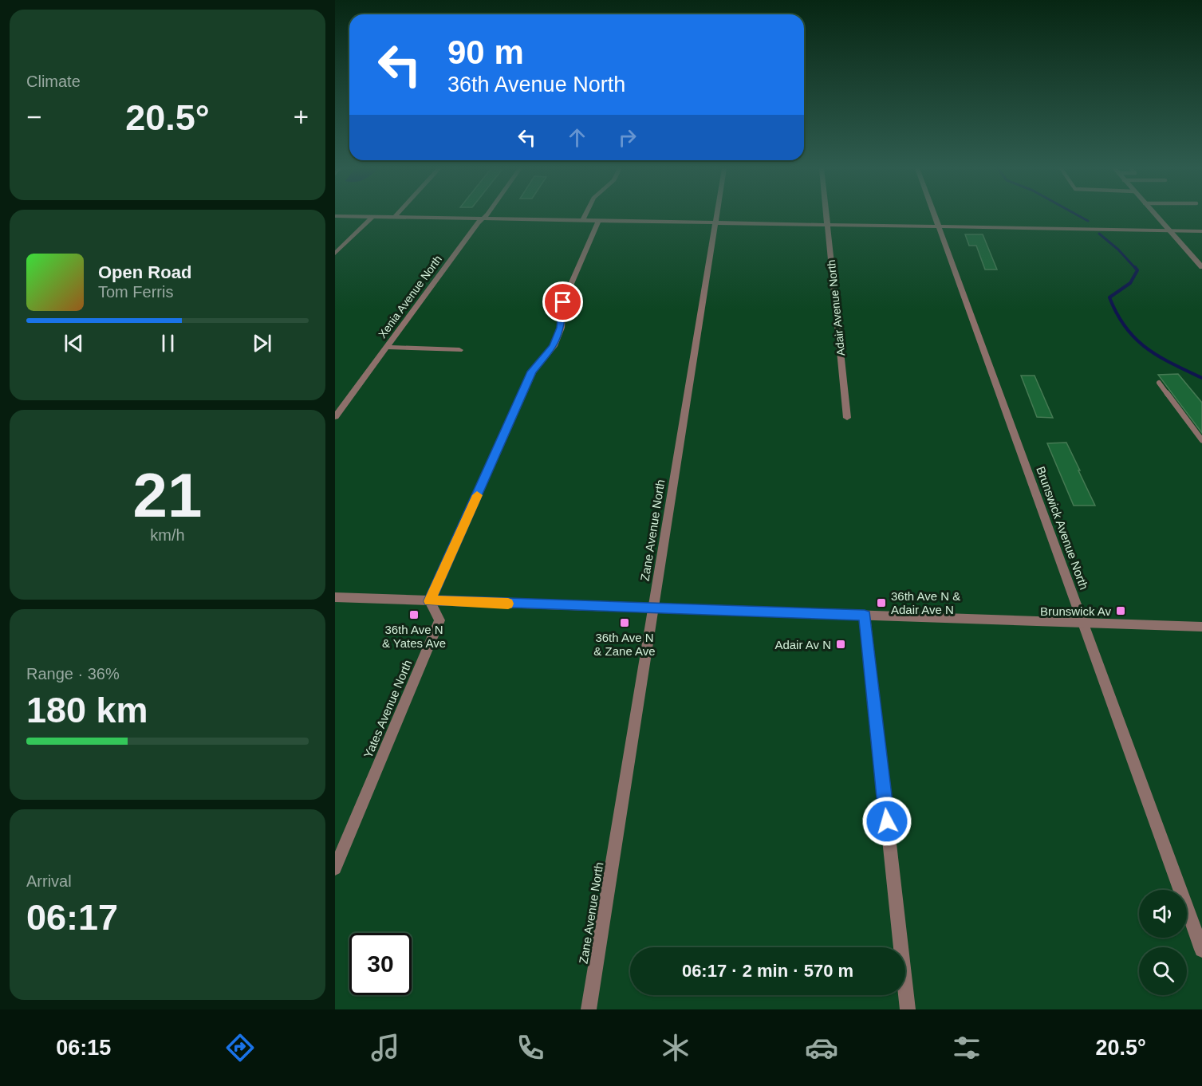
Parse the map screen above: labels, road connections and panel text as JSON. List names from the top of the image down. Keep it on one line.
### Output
{"streets":{"street":["Xenia Avenue North","Adair Avenue North","Brunswick Avenue North","Zane Avenue North","Yates Avenue North"]},"places":{"transit":["36th Ave N & Adair Ave N","Brunswick Av","36th Ave N & Yates Ave","36th Ave N & Zane Ave","Adair Av N"]},"page":{"tile":["Climate",["21","km/h"],["Range · 36%","180 km"],["Arrival","06:17"]],"turn":["90 m","36th Avenue North"],"heat":["−","20.5°","+"],"song":["Open Road","Tom Ferris"],"limit":"30","trip":"06:17 · 2 min · 570 m","tabs":["06:15","20.5°"]}}
